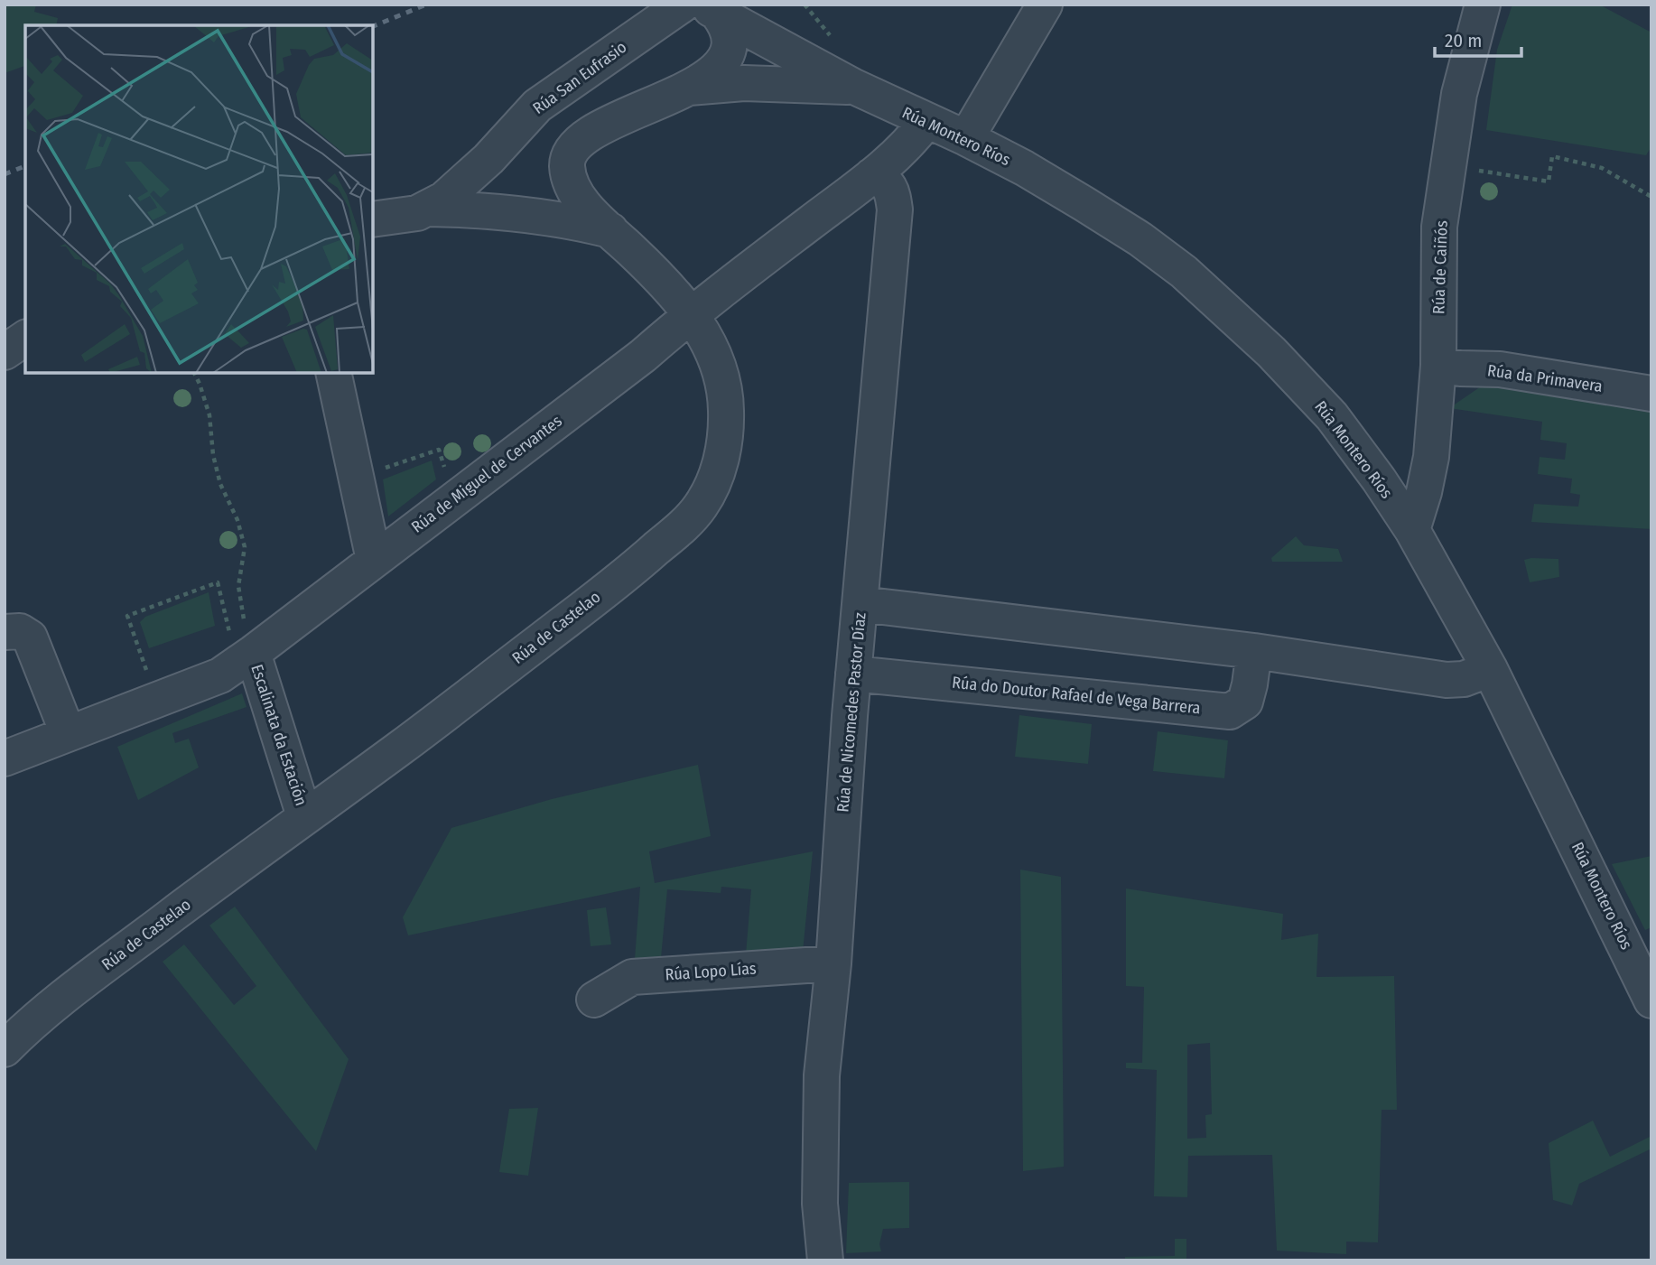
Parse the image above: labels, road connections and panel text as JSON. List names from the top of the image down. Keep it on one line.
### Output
{"streets":{"street":["Rúa San Eufrasio","Rúa Montero Ríos","Rúa de Caiñós","Rúa da Primavera","Rúa de Miguel de Cervantes","Rúa de Castelao","Rúa do Doutor Rafael de Vega Barrera","Rúa de Nicomedes Pastor Díaz","Escalinata da Estación","Rúa Lopo Lías"]},"crossings":[["Rúa Montero Ríos","Rúa de Caiñós"],["Rúa Montero Ríos","Rúa de Miguel de Cervantes"],["Rúa Montero Ríos","Rúa de Castelao"],["Rúa de Caiñós","Rúa da Primavera"],["Rúa de Miguel de Cervantes","Rúa de Castelao"],["Rúa de Miguel de Cervantes","Rúa de Nicomedes Pastor Díaz"],["Rúa de Miguel de Cervantes","Escalinata da Estación"],["Rúa de Castelao","Escalinata da Estación"],["Rúa do Doutor Rafael de Vega Barrera","Rúa de Nicomedes Pastor Díaz"],["Rúa de Nicomedes Pastor Díaz","Rúa Lopo Lías"]],"scale_bar":"20 m"}
